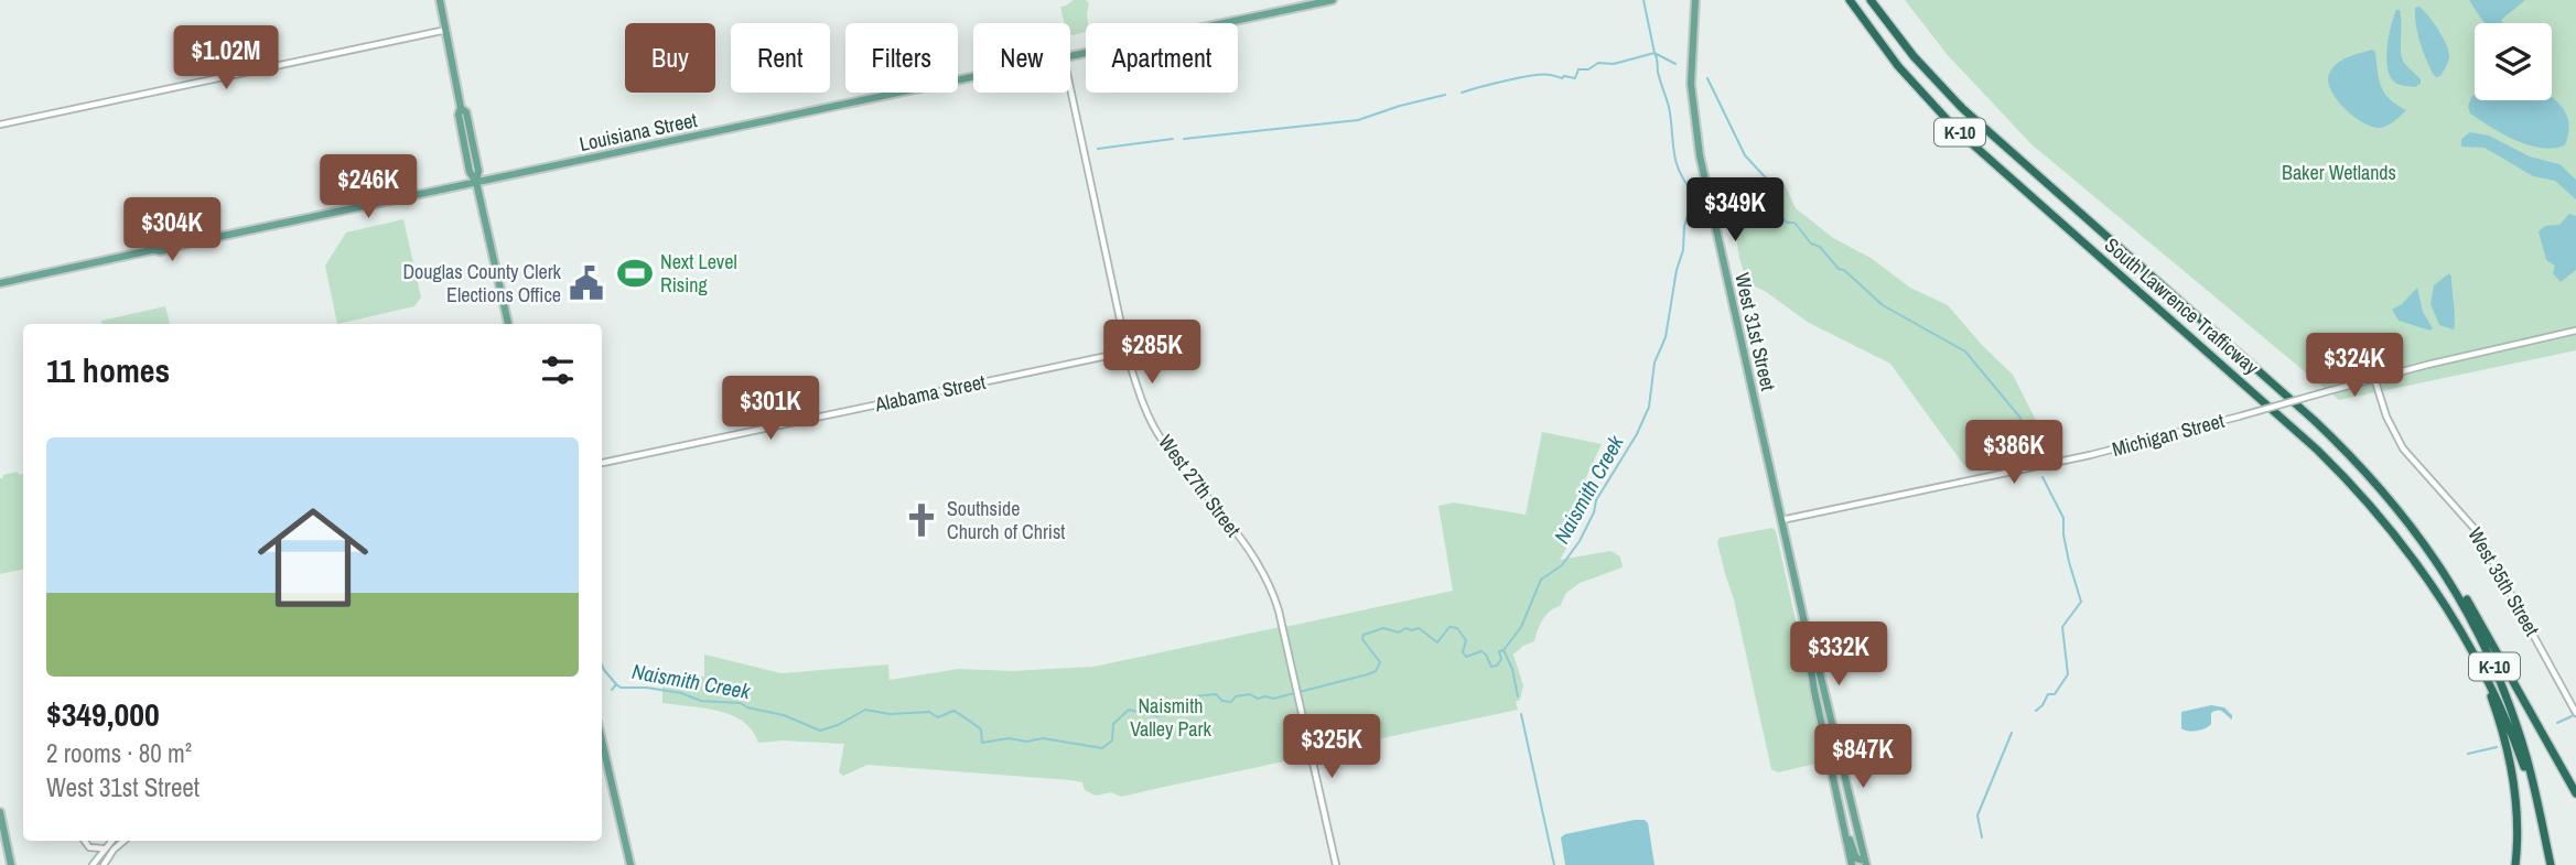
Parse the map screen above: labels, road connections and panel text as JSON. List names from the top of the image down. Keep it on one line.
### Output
{"streets":{"highway":["K-10","South Lawrence Trafficway"],"main road":["Louisiana Street","West 31st Street"],"street":["Alabama Street","Michigan Street","West 27th Street","West 35th Street"]},"crossings":[["West 31st Street","Michigan Street"],["Alabama Street","West 27th Street"],["Michigan Street","West 35th Street"]],"water":["Naismith Creek"],"parks":["Baker Wetlands","Naismith Valley Park"],"places":{"sports":["Next Level Rising"],"public building":["Douglas County Clerk Elections Office"],"church":["Southside Church of Christ"]},"page":{"chip":["Buy","Rent","Filters","New","Apartment"],"price":["$1.02M","$246K","$349K","$304K","$285K","$324K","$301K","$386K","$332K","$325K","$847K"],"heading":"11 homes","list":[{"name":"$349,000","note":"2 rooms · 80 m² · West 31st Street"}]}}
